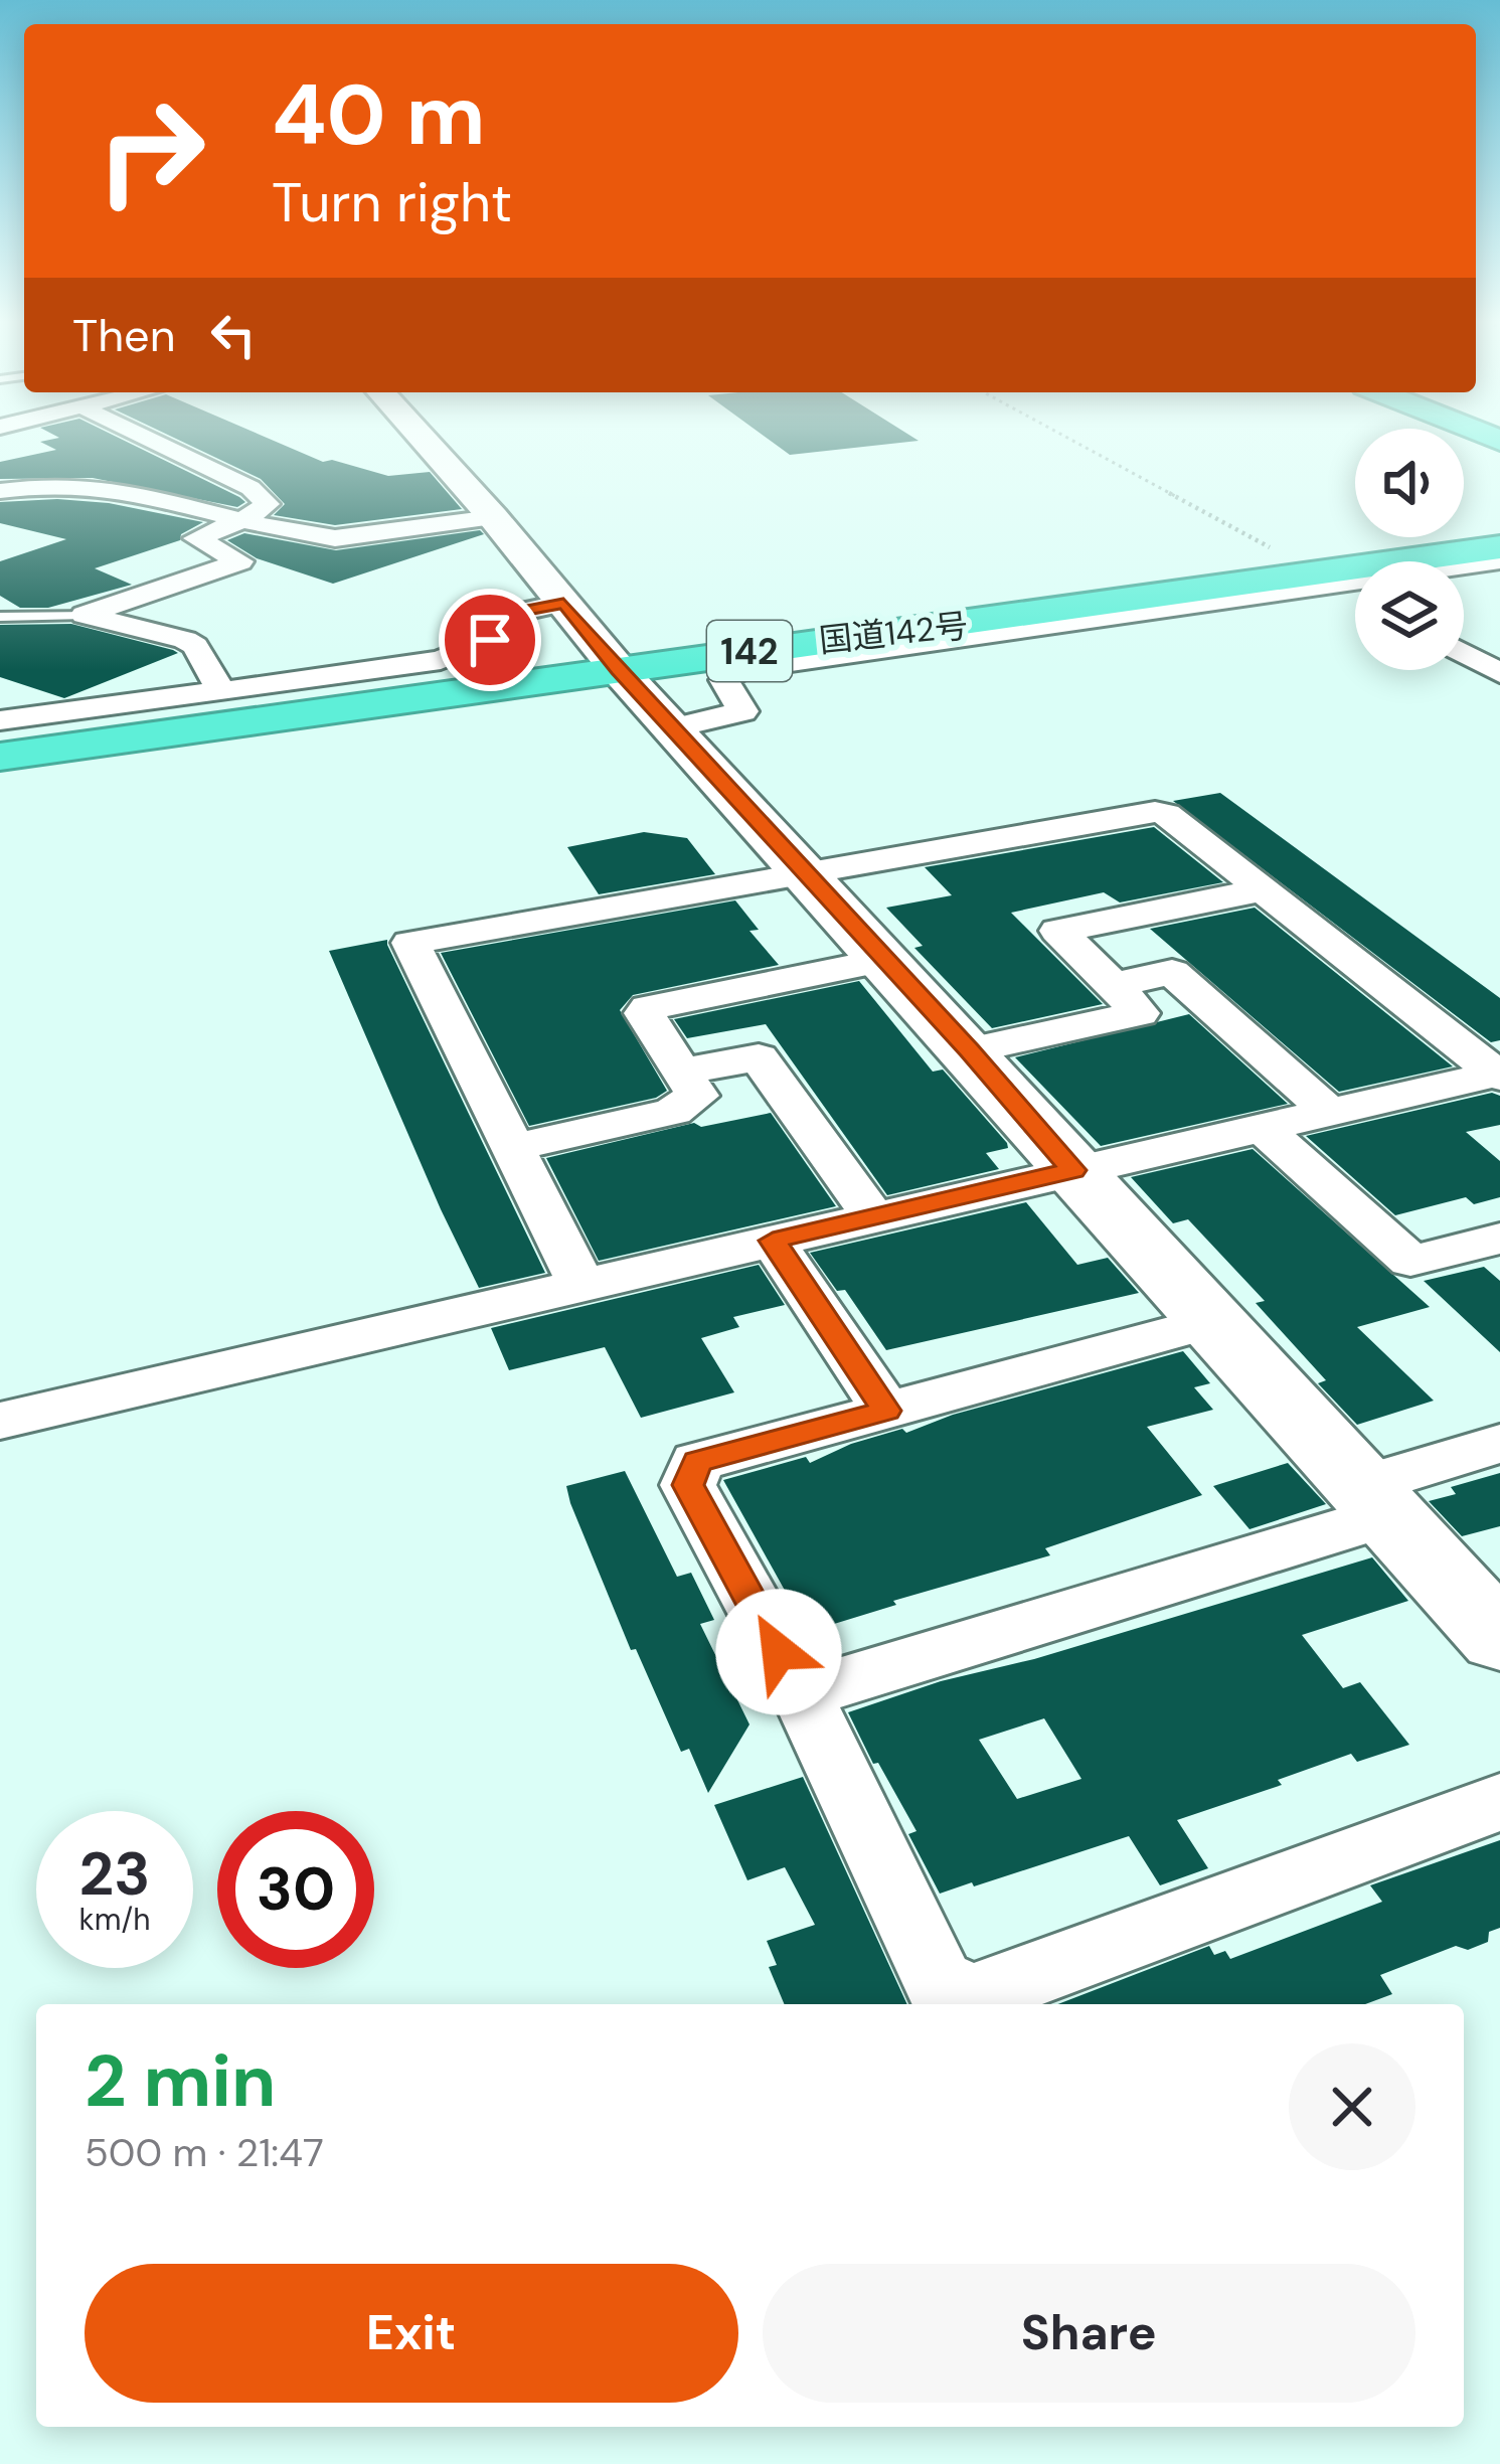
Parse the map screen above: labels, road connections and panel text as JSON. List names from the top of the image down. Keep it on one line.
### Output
{"streets":{"highway":["国道142号","142"]},"page":{"turn":["40 m","Turn right"],"then":"Then","speed":"23 km/h","limit":"30","heading":["2 min","500 m · 21:47"],"buttons":["Exit","Share"]}}
